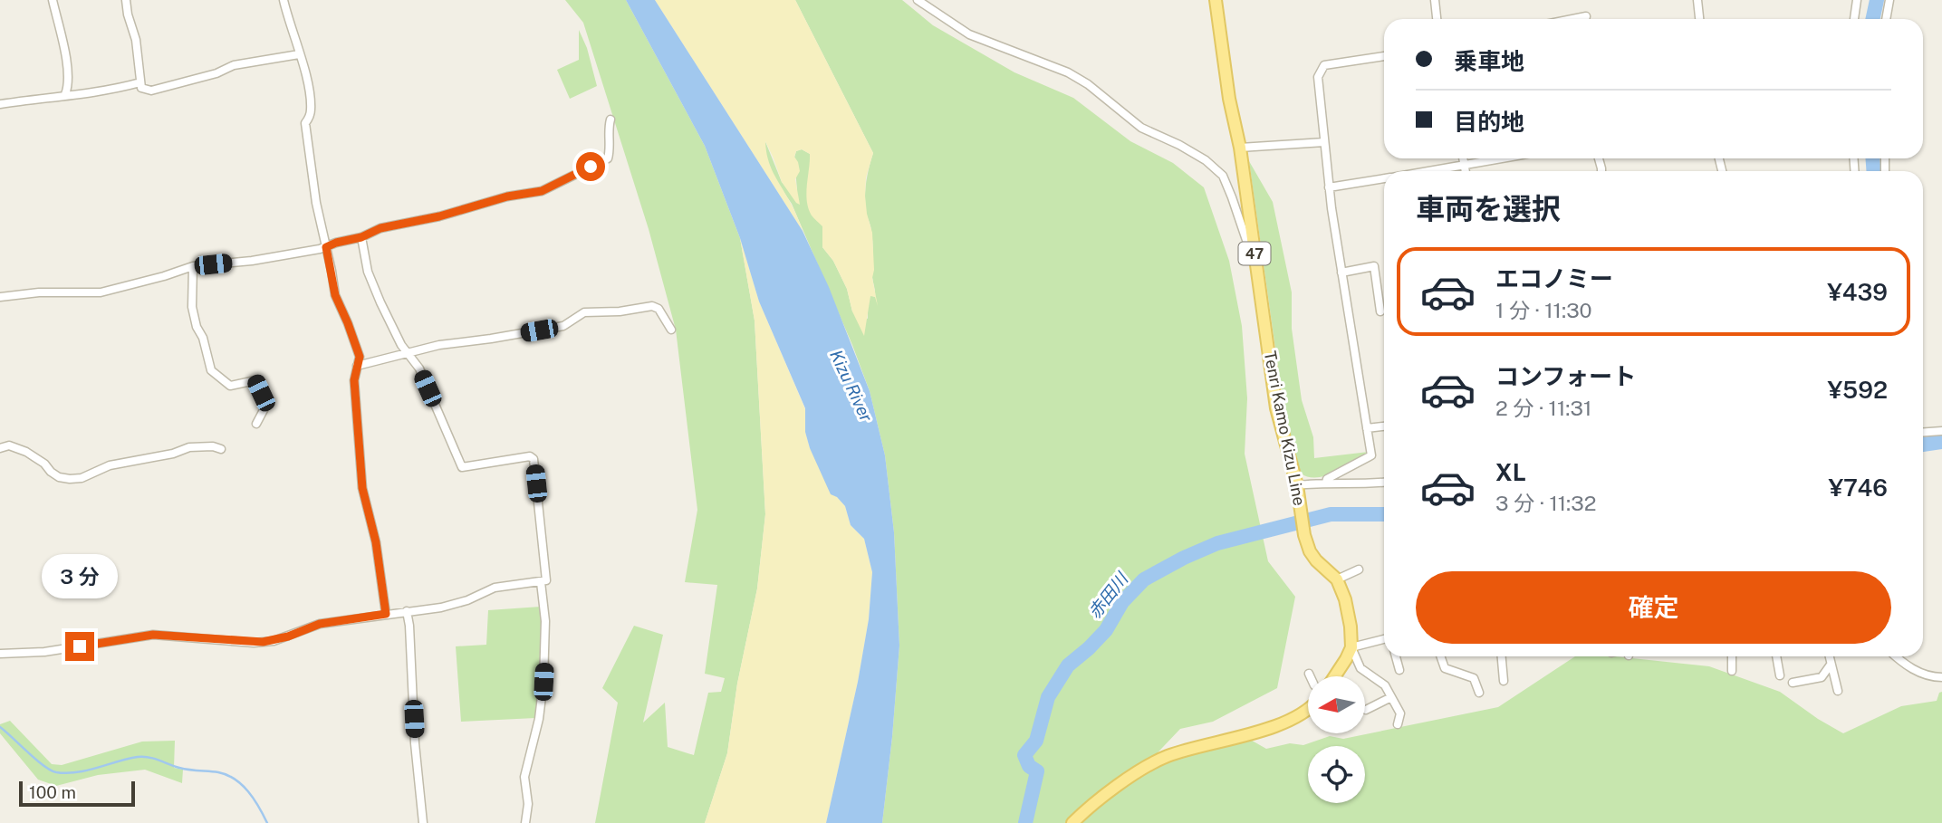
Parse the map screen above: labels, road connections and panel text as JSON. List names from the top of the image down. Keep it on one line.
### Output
{"streets":{"main road":["47","Tenri Kamo Kizu Line"]},"water":["Kizu River","赤田川"],"scale_bar":"100 m","north":"left","page":{"banner":["乗車地","目的地"],"heading":"車両を選択","list":[{"name":"エコノミー","note":"1 分 · 11:30","value":"¥439"},{"name":"コンフォート","note":"2 分 · 11:31","value":"¥592"},{"name":"XL","note":"3 分 · 11:32","value":"¥746"}],"bubble":"3 分","buttons":"確定","scale":"100 m"}}
